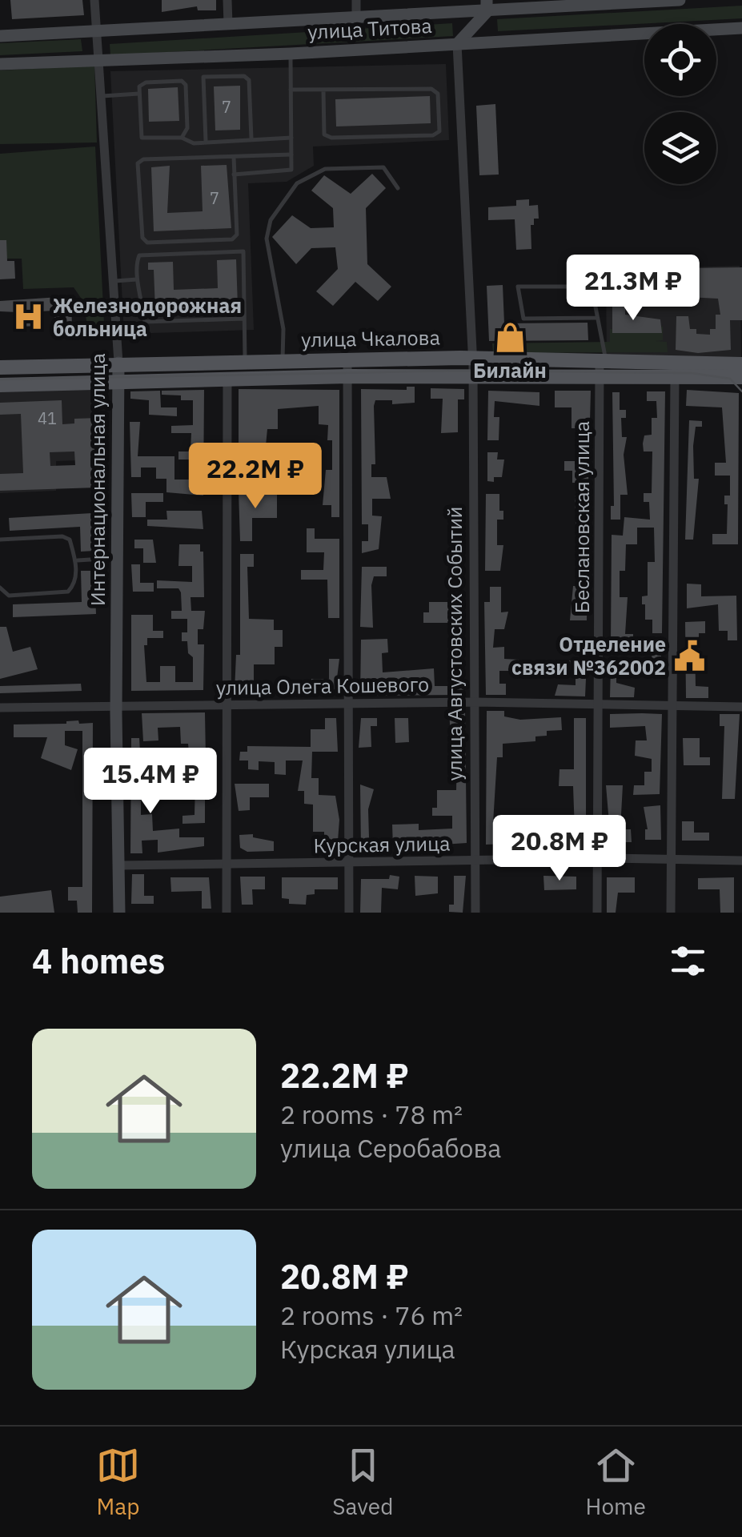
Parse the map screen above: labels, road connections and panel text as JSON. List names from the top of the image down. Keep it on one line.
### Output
{"streets":{"main road":["улица Чкалова"],"street":["улица Титова","Интернациональная улица","Беслановская улица","улица Августовских Событий","улица Олега Кошевого","Курская улица"]},"crossings":[["улица Титова","Интернациональная улица"],["улица Чкалова","Интернациональная улица"],["улица Чкалова","Беслановская улица"],["улица Чкалова","улица Августовских Событий"],["Интернациональная улица","улица Олега Кошевого"],["Интернациональная улица","Курская улица"],["Беслановская улица","улица Олега Кошевого"],["Беслановская улица","Курская улица"],["улица Августовских Событий","улица Олега Кошевого"],["улица Августовских Событий","Курская улица"]],"places":{"hospital":["Железнодорожная больница"],"shop":["Билайн"],"public building":["Отделение связи №362002"]},"house_numbers":["7","7","41"],"page":{"price":["21.3M ₽","22.2M ₽","15.4M ₽","20.8M ₽"],"heading":"4 homes","list":[{"name":"22.2M ₽","note":"2 rooms · 78 m² · улица Серобабова"},{"name":"20.8M ₽","note":"2 rooms · 76 m² · Курская улица"}],"tabs":["Map","Saved","Home"]}}
